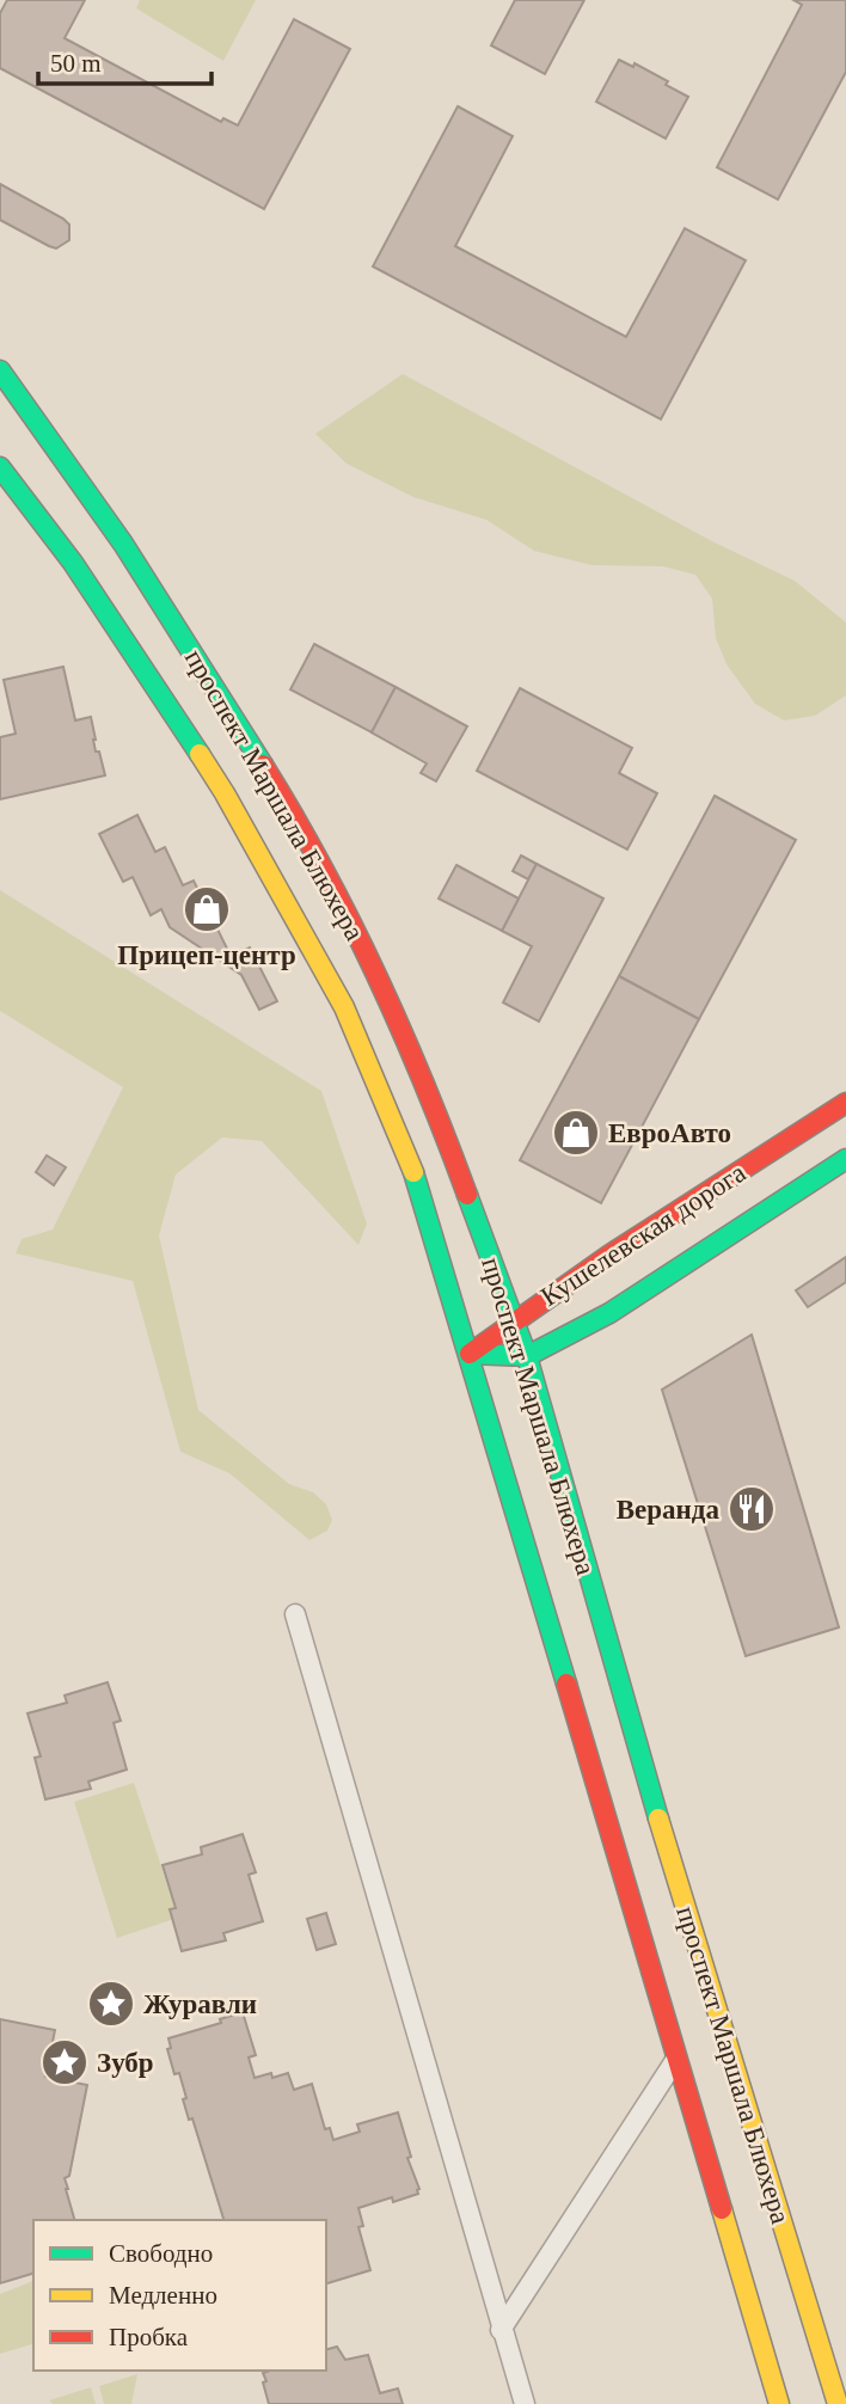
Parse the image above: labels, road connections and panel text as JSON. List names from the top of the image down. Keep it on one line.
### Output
{"streets":{"main road":["проспект Маршала Блюхера","Кушелевская дорога"]},"crossings":[["проспект Маршала Блюхера","Кушелевская дорога"]],"places":{"shop":["Прицеп-центр","ЕвроАвто"],"restaurant":["Веранда"],"place":["Журавли","Зубр"]},"legend":["Свободно","Медленно","Пробка"],"scale_bar":"50 m"}
